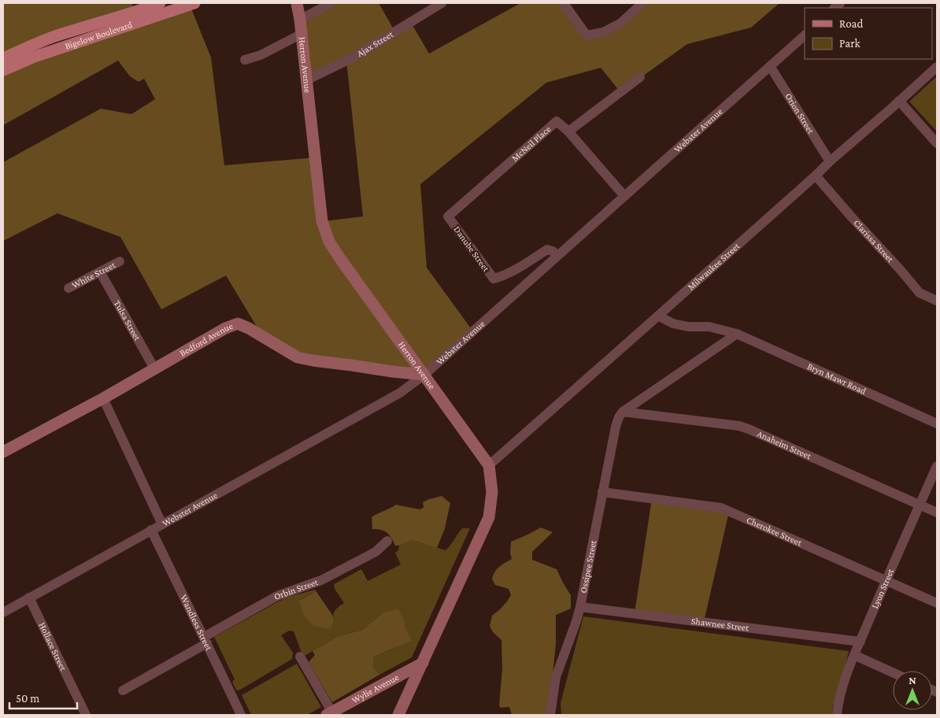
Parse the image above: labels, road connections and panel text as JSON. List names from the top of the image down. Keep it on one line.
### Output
{"streets":{"main road":["Bigelow Boulevard","Herron Avenue","Bedford Avenue","Wylie Avenue"],"street":["Ajax Street","Orion Street","Webster Avenue","McNeil Place","Clarissa Street","Danube Street","Milwaukee Street","White Street","Tulsa Street","Bryn Mawr Road","Anaheim Street","Cherokee Street","Ossipee Street","Lyon Street","Orbin Street","Wandless Street","Shawnee Street","Hollace Street"]},"crossings":[["Ajax Street","Herron Avenue"],["Herron Avenue","Webster Avenue"],["Herron Avenue","Milwaukee Street"],["Herron Avenue","Bedford Avenue"],["Herron Avenue","Wylie Avenue"],["Orion Street","Webster Avenue"],["Orion Street","Milwaukee Street"],["Webster Avenue","McNeil Place"],["Webster Avenue","Danube Street"],["Webster Avenue","Bedford Avenue"],["Webster Avenue","Wandless Street"],["Webster Avenue","Hollace Street"],["McNeil Place","Danube Street"],["Clarissa Street","Milwaukee Street"],["Milwaukee Street","Bryn Mawr Road"],["White Street","Tulsa Street"],["Tulsa Street","Bedford Avenue"],["Anaheim Street","Ossipee Street"],["Anaheim Street","Lyon Street"],["Cherokee Street","Ossipee Street"],["Cherokee Street","Lyon Street"],["Ossipee Street","Shawnee Street"],["Lyon Street","Shawnee Street"],["Orbin Street","Wandless Street"]],"legend":["Road","Park"],"scale_bar":"50 m","north":"top"}
